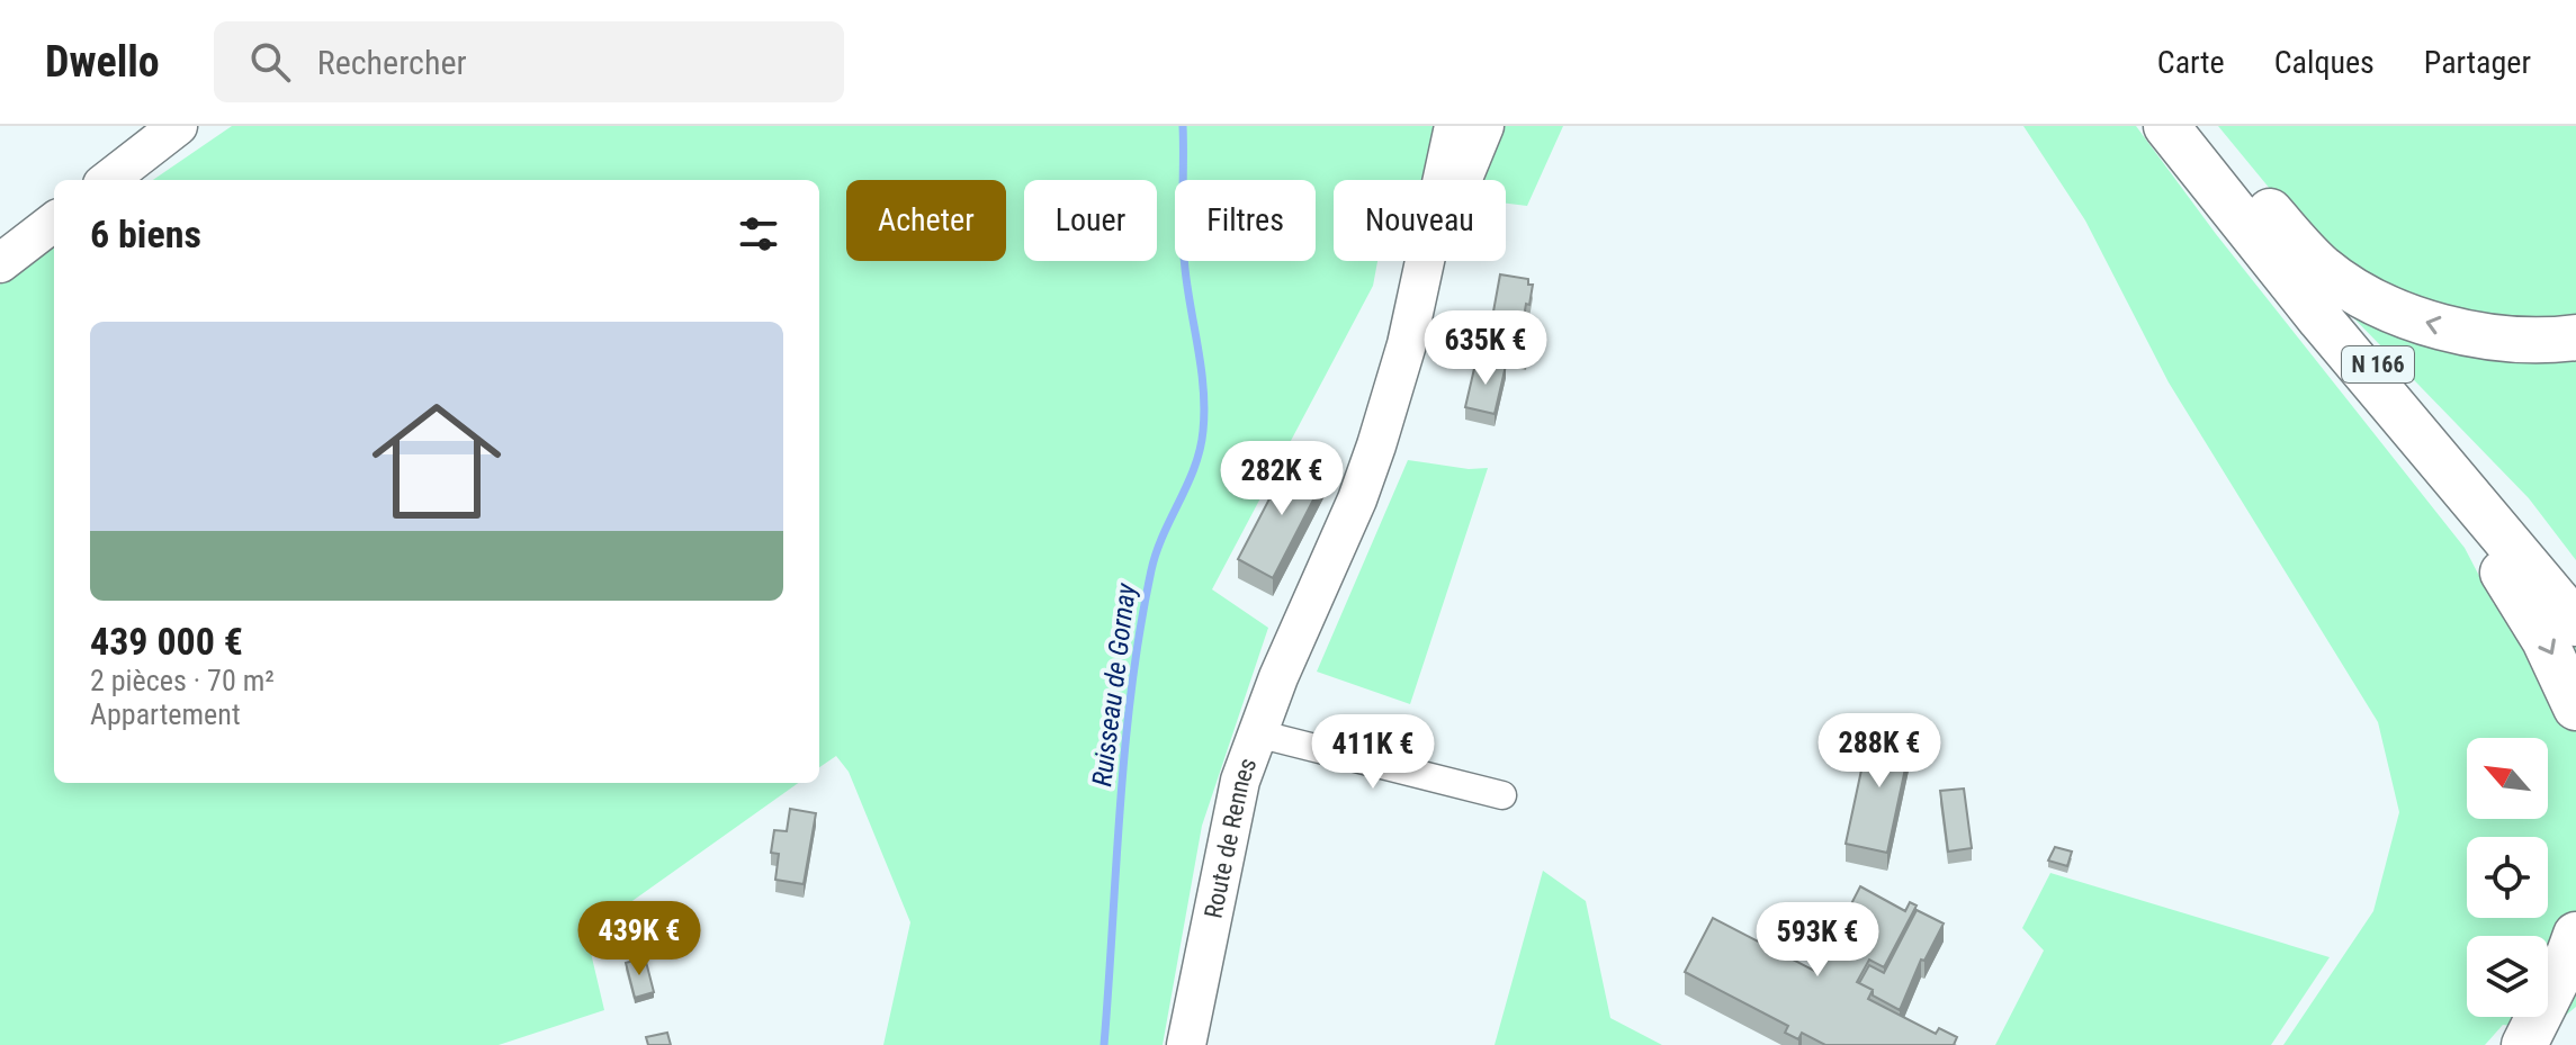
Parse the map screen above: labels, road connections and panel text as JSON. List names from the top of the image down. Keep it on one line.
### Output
{"streets":{"highway":["N 166"],"main road":["Route de Rennes"]},"water":["Ruisseau de Gornay"],"north":"top left","page":{"header":"Dwello","search":"Rechercher","nav":["Carte","Calques","Partager"],"chip":["Acheter","Louer","Filtres","Nouveau"],"heading":"6 biens","list":[{"name":"439 000 €","note":"2 pièces · 70 m² · Appartement"}],"price":["635K €","282K €","288K €","411K €","439K €","593K €"]}}
